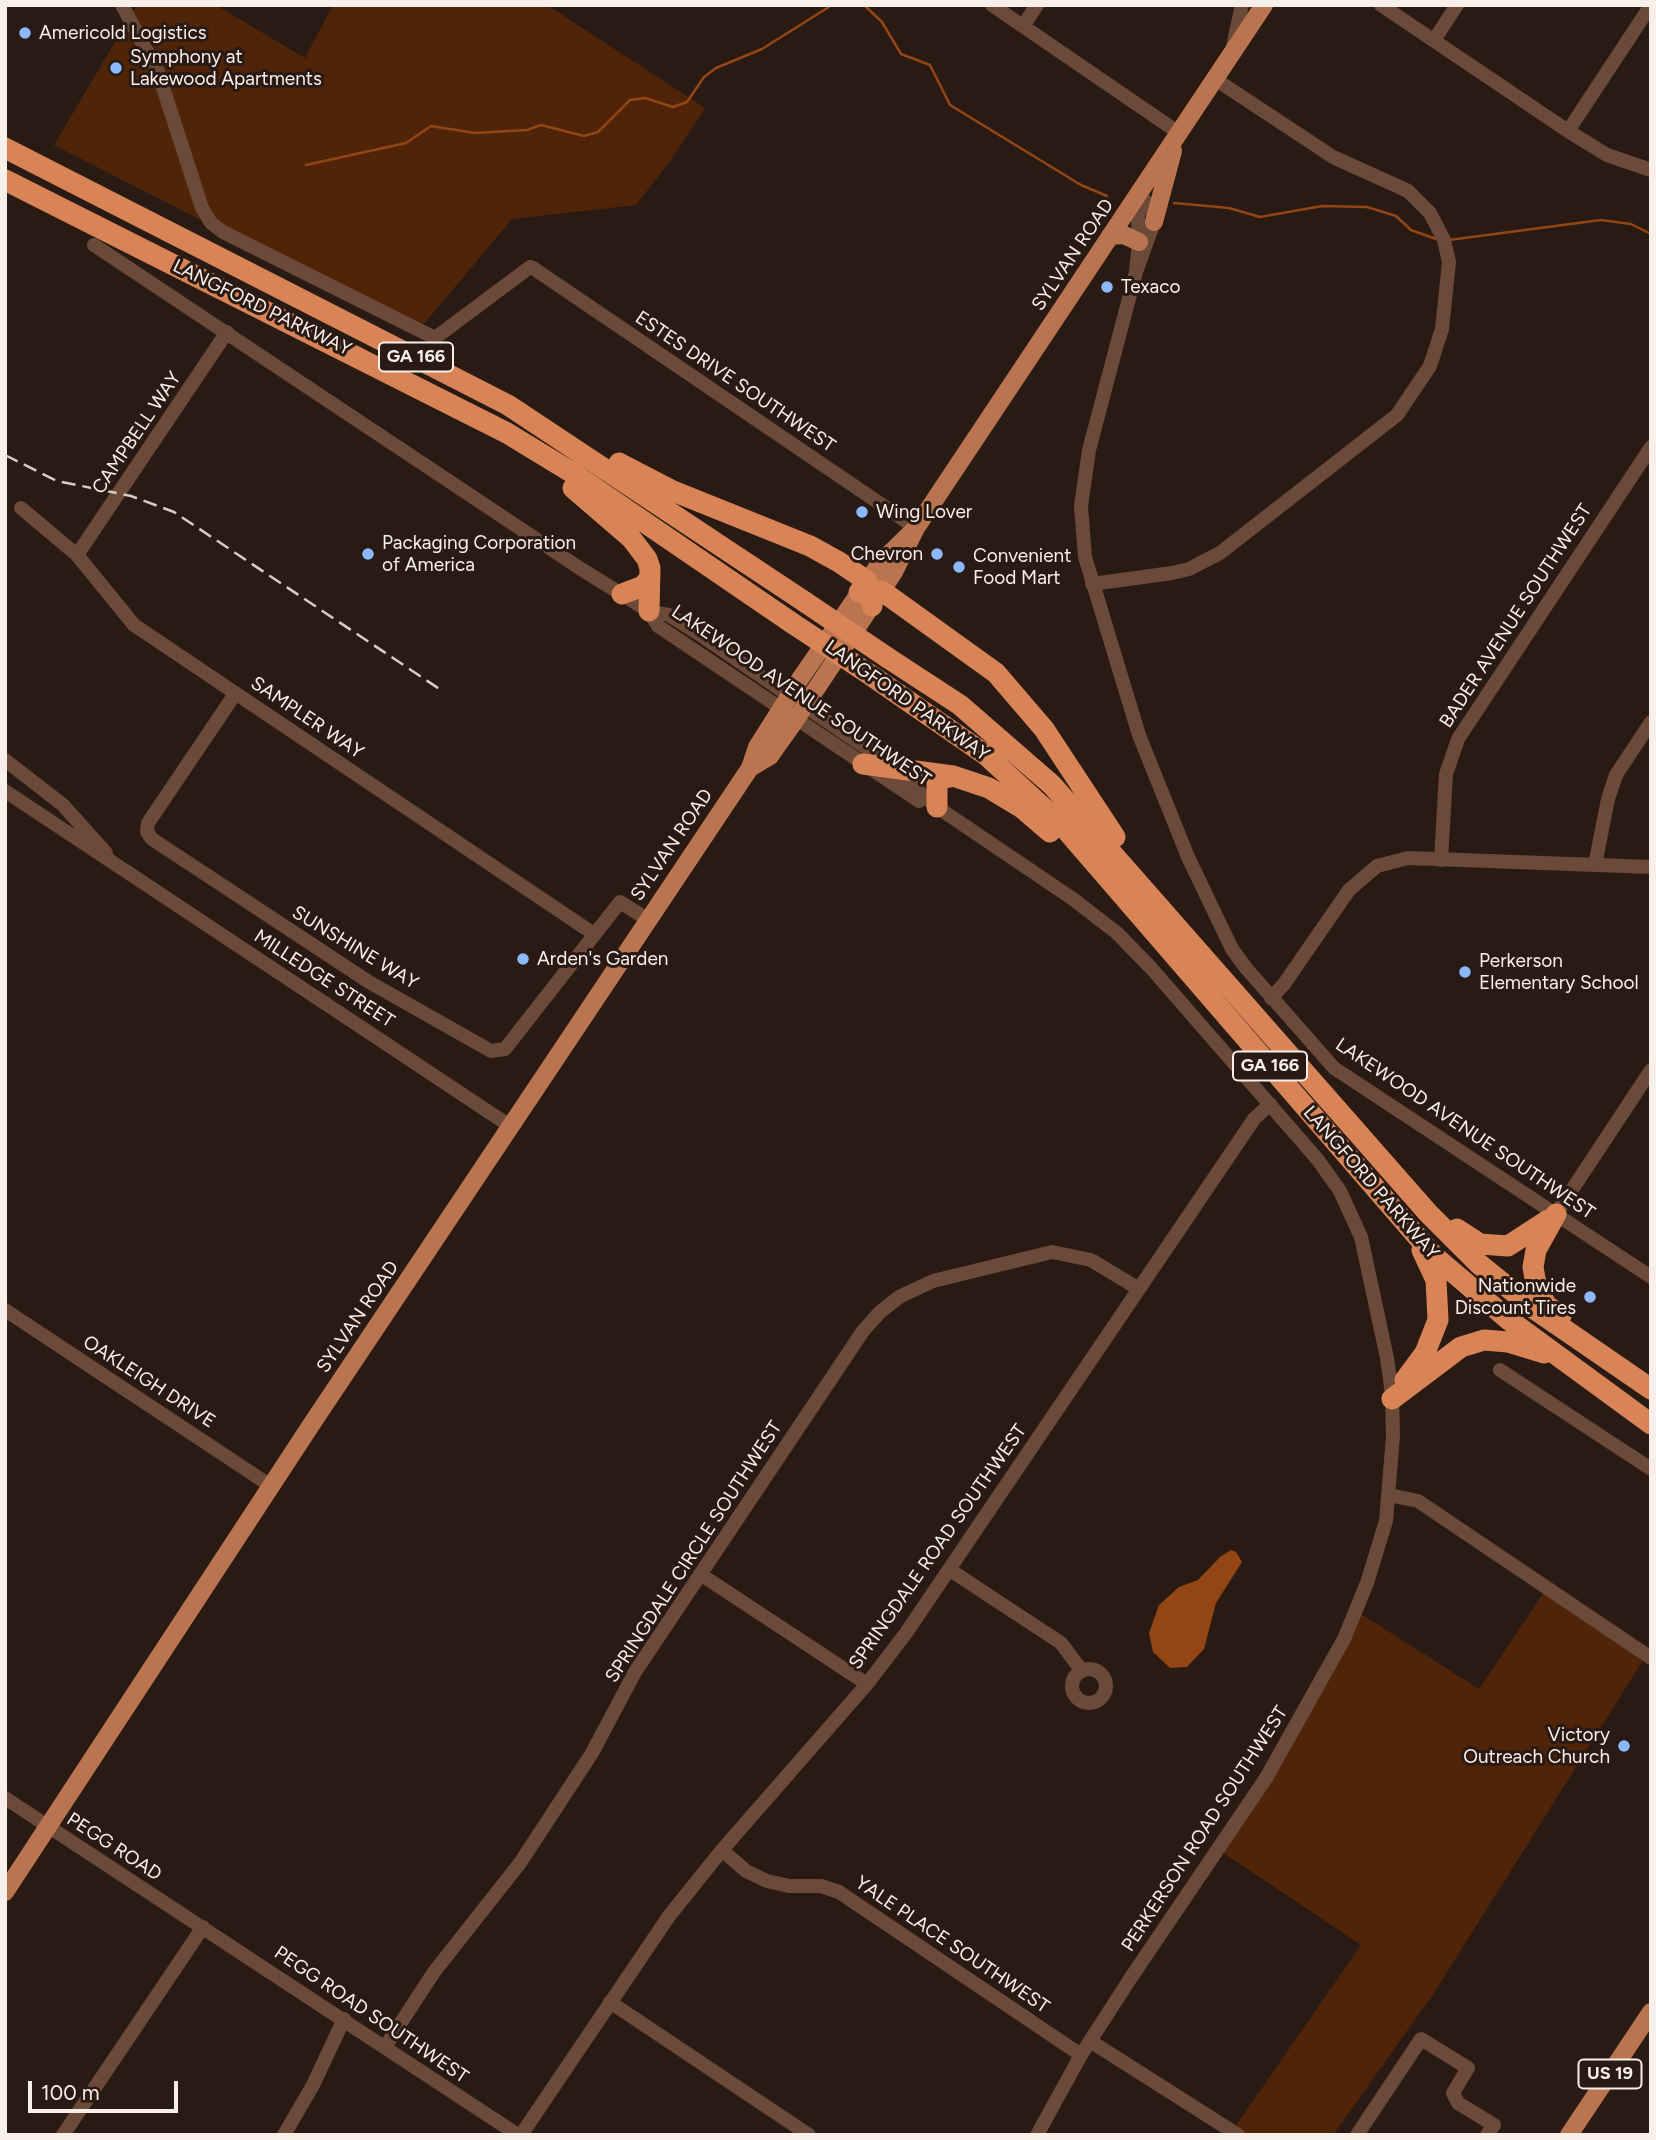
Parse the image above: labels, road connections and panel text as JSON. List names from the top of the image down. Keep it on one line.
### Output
{"streets":{"highway":["LANGFORD PARKWAY","GA 166"],"main road":["SYLVAN ROAD","US 19"],"street":["ESTES DRIVE SOUTHWEST","CAMPBELL WAY","BADER AVENUE SOUTHWEST","LAKEWOOD AVENUE SOUTHWEST","SAMPLER WAY","SUNSHINE WAY","MILLEDGE STREET","OAKLEIGH DRIVE","SPRINGDALE ROAD SOUTHWEST","SPRINGDALE CIRCLE SOUTHWEST","PERKERSON ROAD SOUTHWEST","PEGG ROAD","YALE PLACE SOUTHWEST","PEGG ROAD SOUTHWEST"]},"crossings":[["SYLVAN ROAD","ESTES DRIVE SOUTHWEST"],["SYLVAN ROAD","LAKEWOOD AVENUE SOUTHWEST"],["SYLVAN ROAD","SUNSHINE WAY"],["SYLVAN ROAD","MILLEDGE STREET"],["SYLVAN ROAD","OAKLEIGH DRIVE"],["SYLVAN ROAD","PEGG ROAD"],["CAMPBELL WAY","LAKEWOOD AVENUE SOUTHWEST"],["CAMPBELL WAY","SAMPLER WAY"],["LAKEWOOD AVENUE SOUTHWEST","SPRINGDALE ROAD SOUTHWEST"],["LAKEWOOD AVENUE SOUTHWEST","PERKERSON ROAD SOUTHWEST"],["SAMPLER WAY","SUNSHINE WAY"],["SPRINGDALE ROAD SOUTHWEST","SPRINGDALE CIRCLE SOUTHWEST"],["SPRINGDALE ROAD SOUTHWEST","PERKERSON ROAD SOUTHWEST"],["SPRINGDALE ROAD SOUTHWEST","YALE PLACE SOUTHWEST"],["SPRINGDALE ROAD SOUTHWEST","PEGG ROAD SOUTHWEST"],["SPRINGDALE CIRCLE SOUTHWEST","PEGG ROAD SOUTHWEST"],["PERKERSON ROAD SOUTHWEST","YALE PLACE SOUTHWEST"],["PEGG ROAD","PEGG ROAD SOUTHWEST"]],"places":["Americold Logistics","Symphony at Lakewood Apartments","Texaco","Wing Lover","Packaging Corporation of America","Chevron","Convenient Food Mart","Arden's Garden","Perkerson Elementary School","Nationwide Discount Tires","Victory Outreach Church"],"scale_bar":"100 m"}
